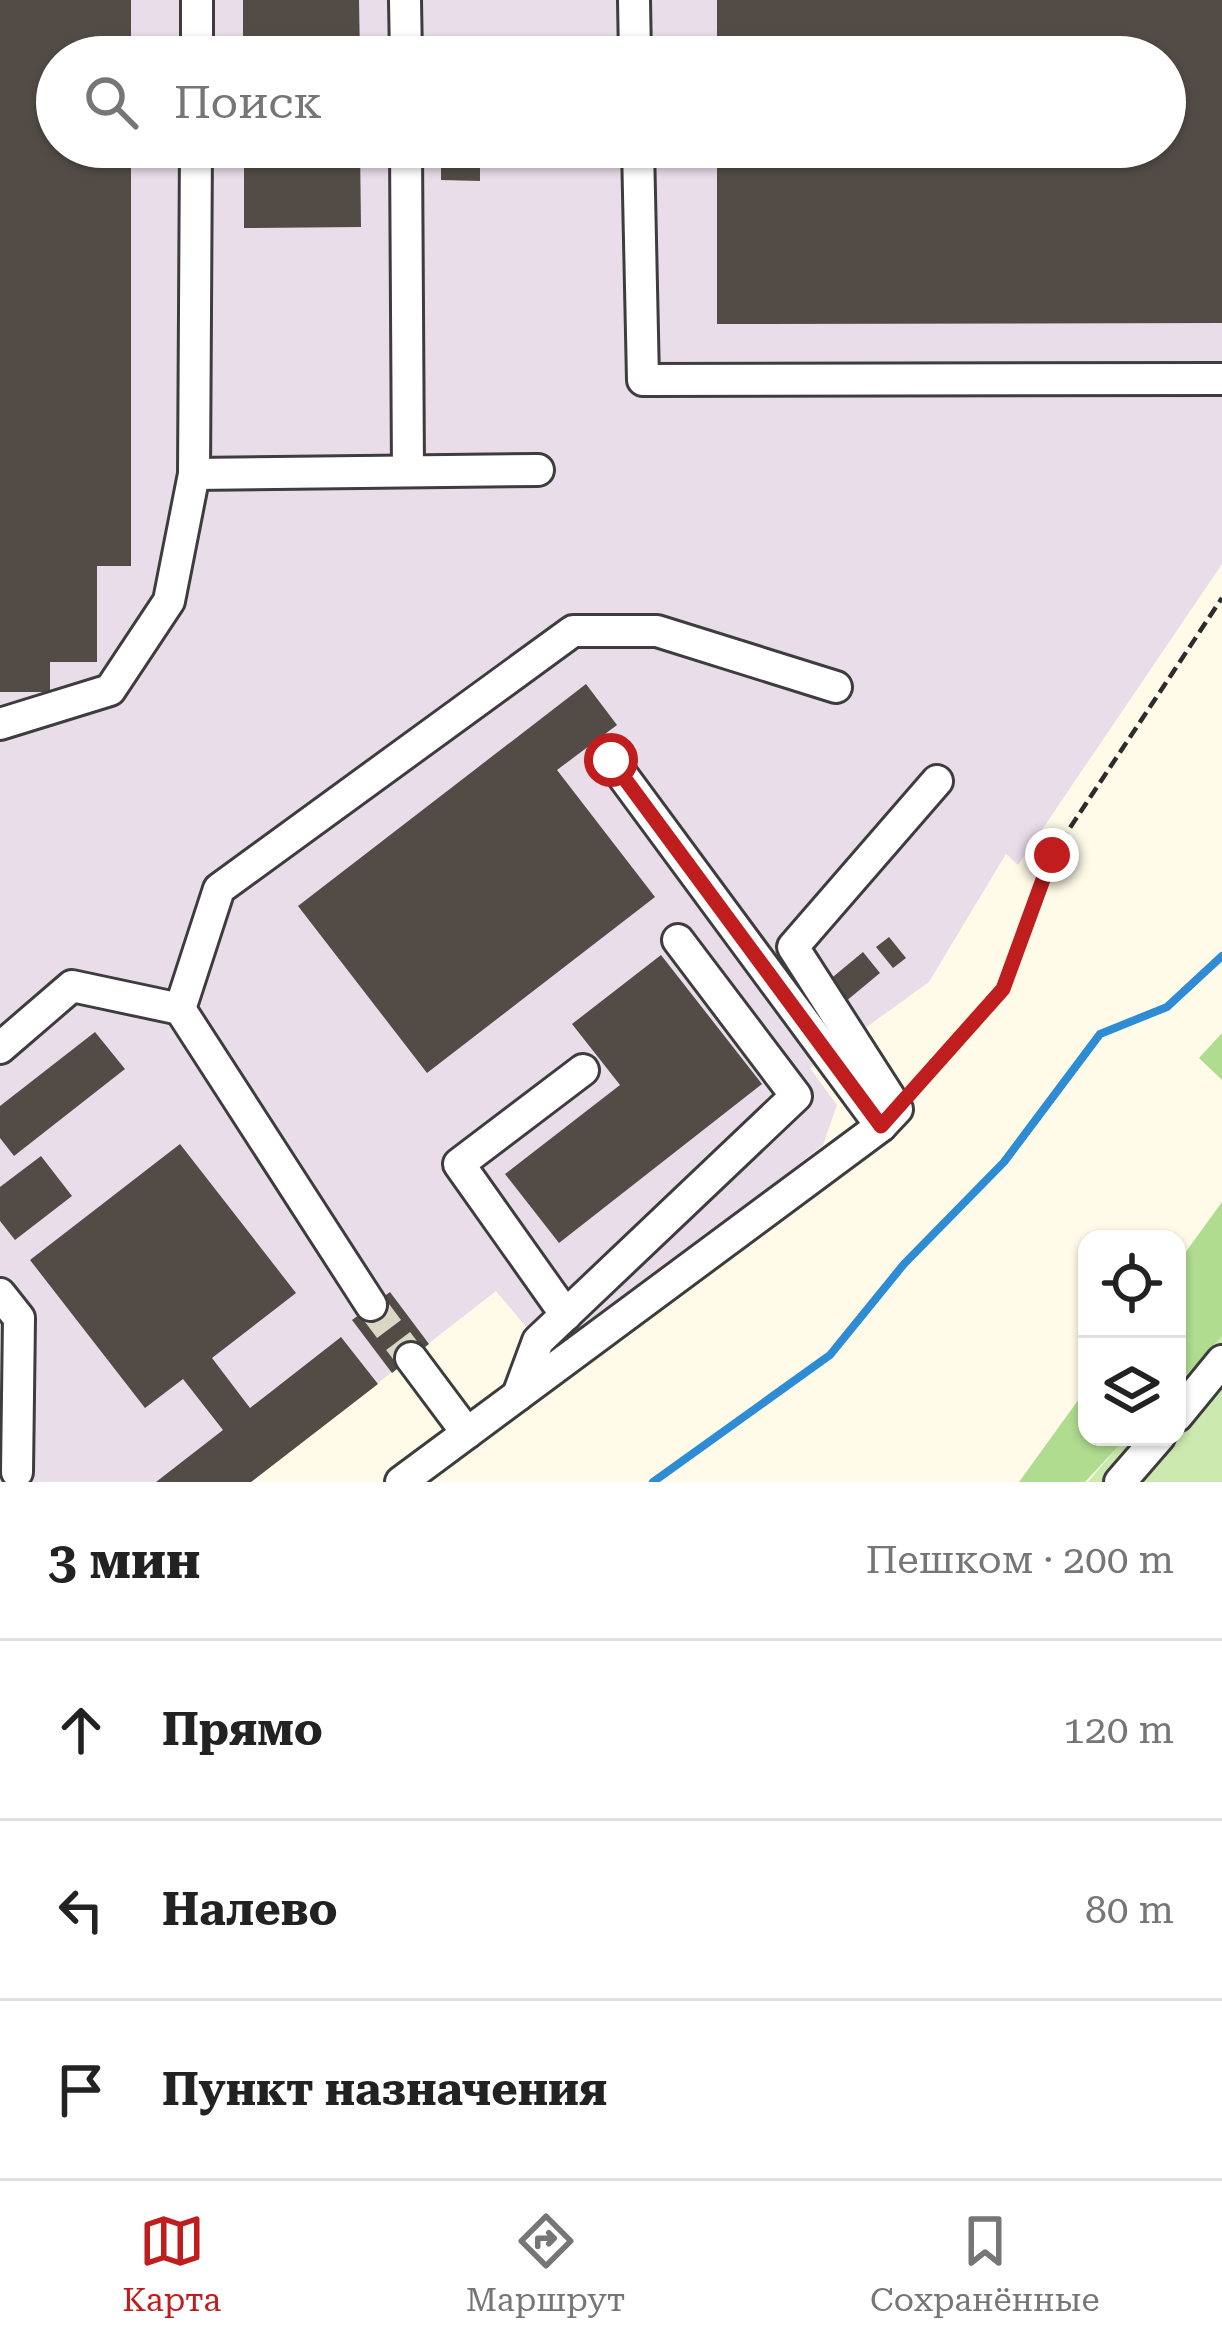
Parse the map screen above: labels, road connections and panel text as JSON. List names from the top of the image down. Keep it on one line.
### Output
{"page":{"search":"Поиск","heading":["3 мин","Пешком · 200 m"],"list":[["Прямо","120 m"],["Налево","80 m"],"Пункт назначения"],"nav":["Карта","Маршрут","Сохранённые"]}}
